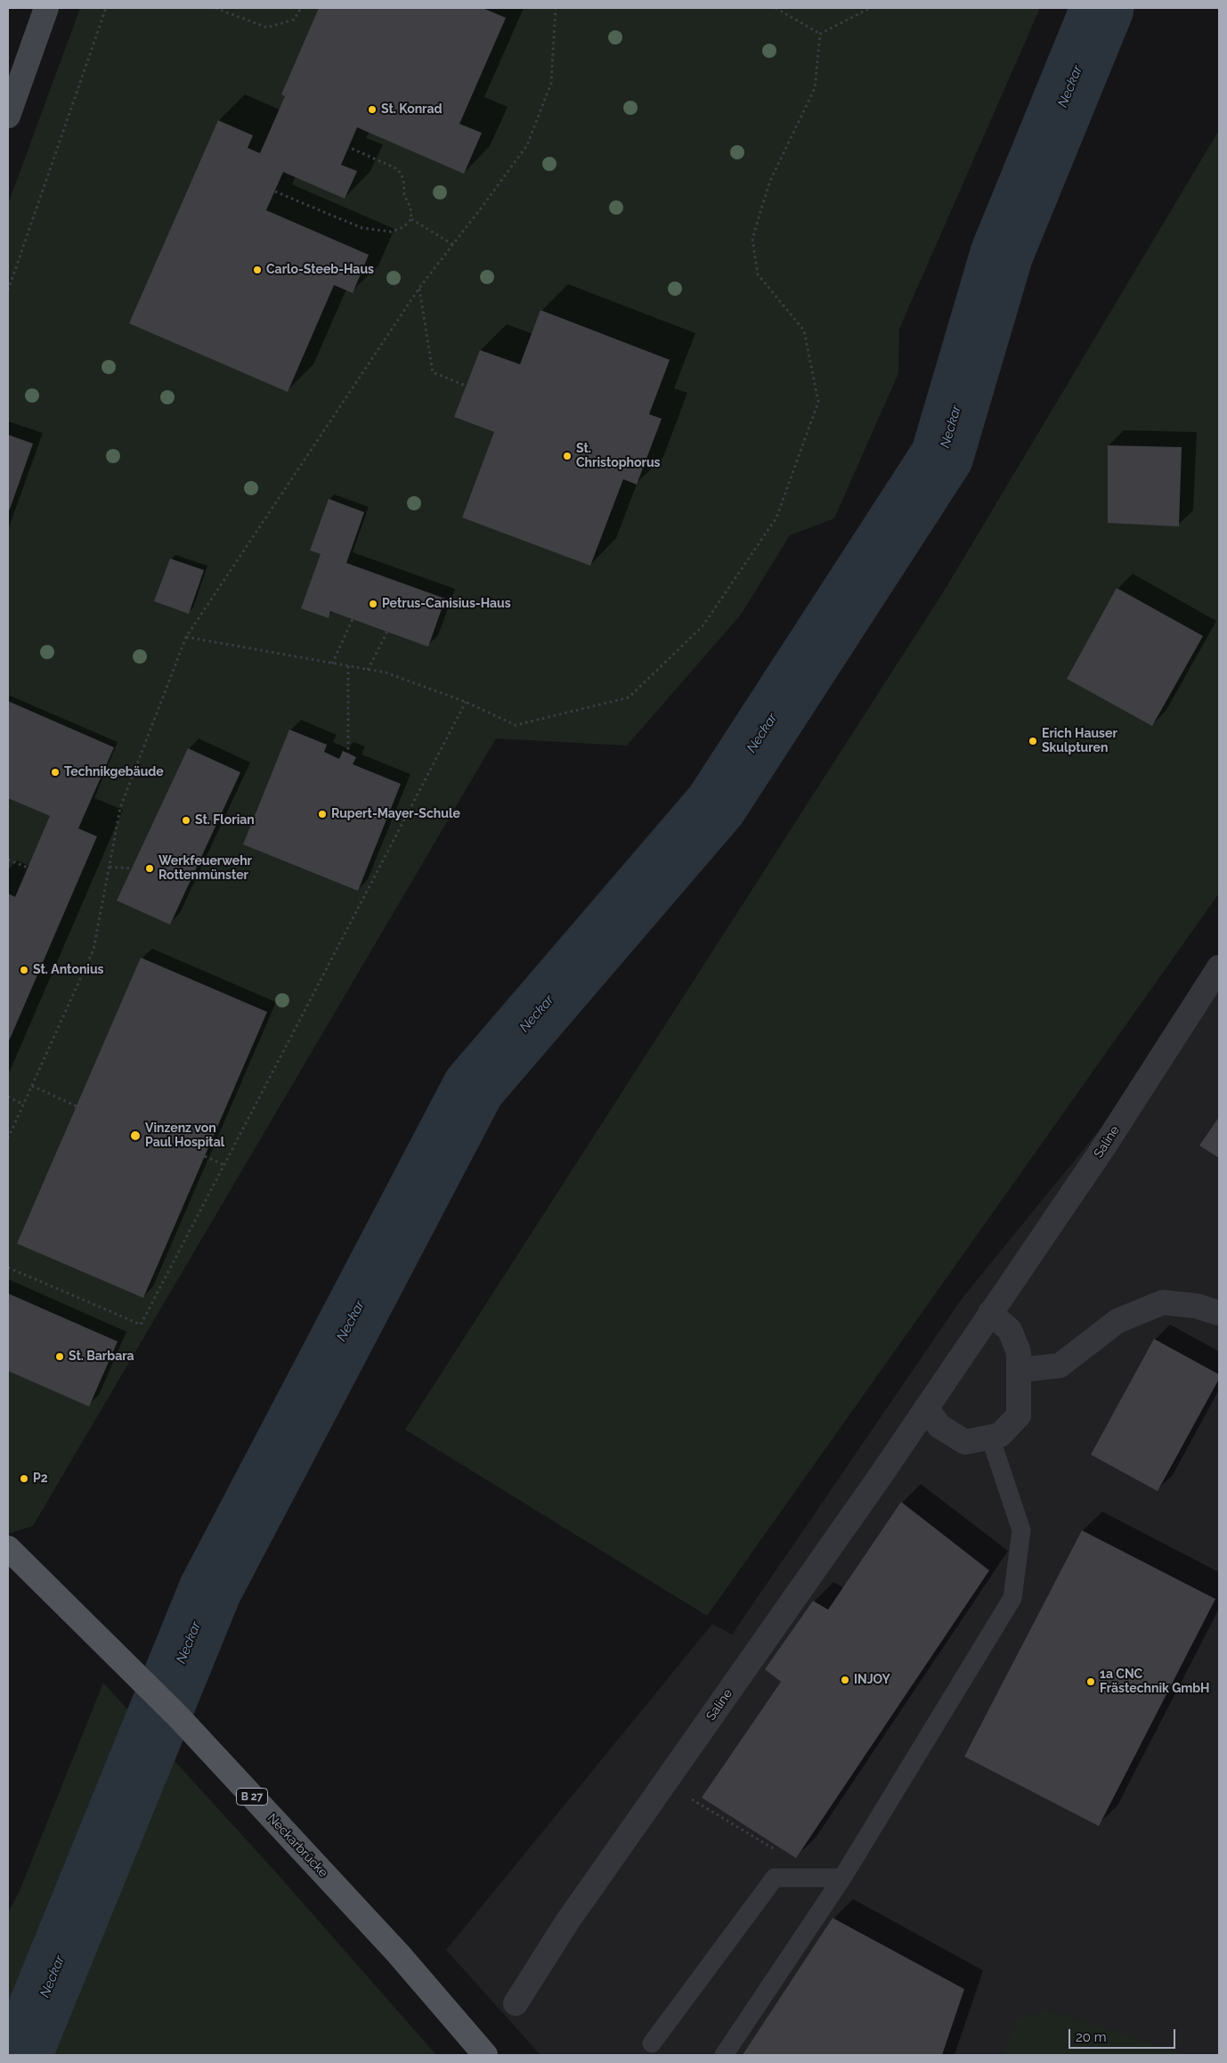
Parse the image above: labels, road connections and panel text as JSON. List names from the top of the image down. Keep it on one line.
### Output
{"streets":{"main road":["B 27","Neckarbrücke"],"street":["Saline"]},"water":["Neckar"],"places":["St. Konrad","Carlo-Steeb-Haus","St. Christophorus","Petrus-Canisius-Haus","Erich Hauser Skulpturen","Technikgebäude","Rupert-Mayer-Schule","St. Florian","Werkfeuerwehr Rottenmünster","St. Antonius","Vinzenz von Paul Hospital","St. Barbara","P2","INJOY","1a CNC Frästechnik GmbH"],"scale_bar":"20 m"}
